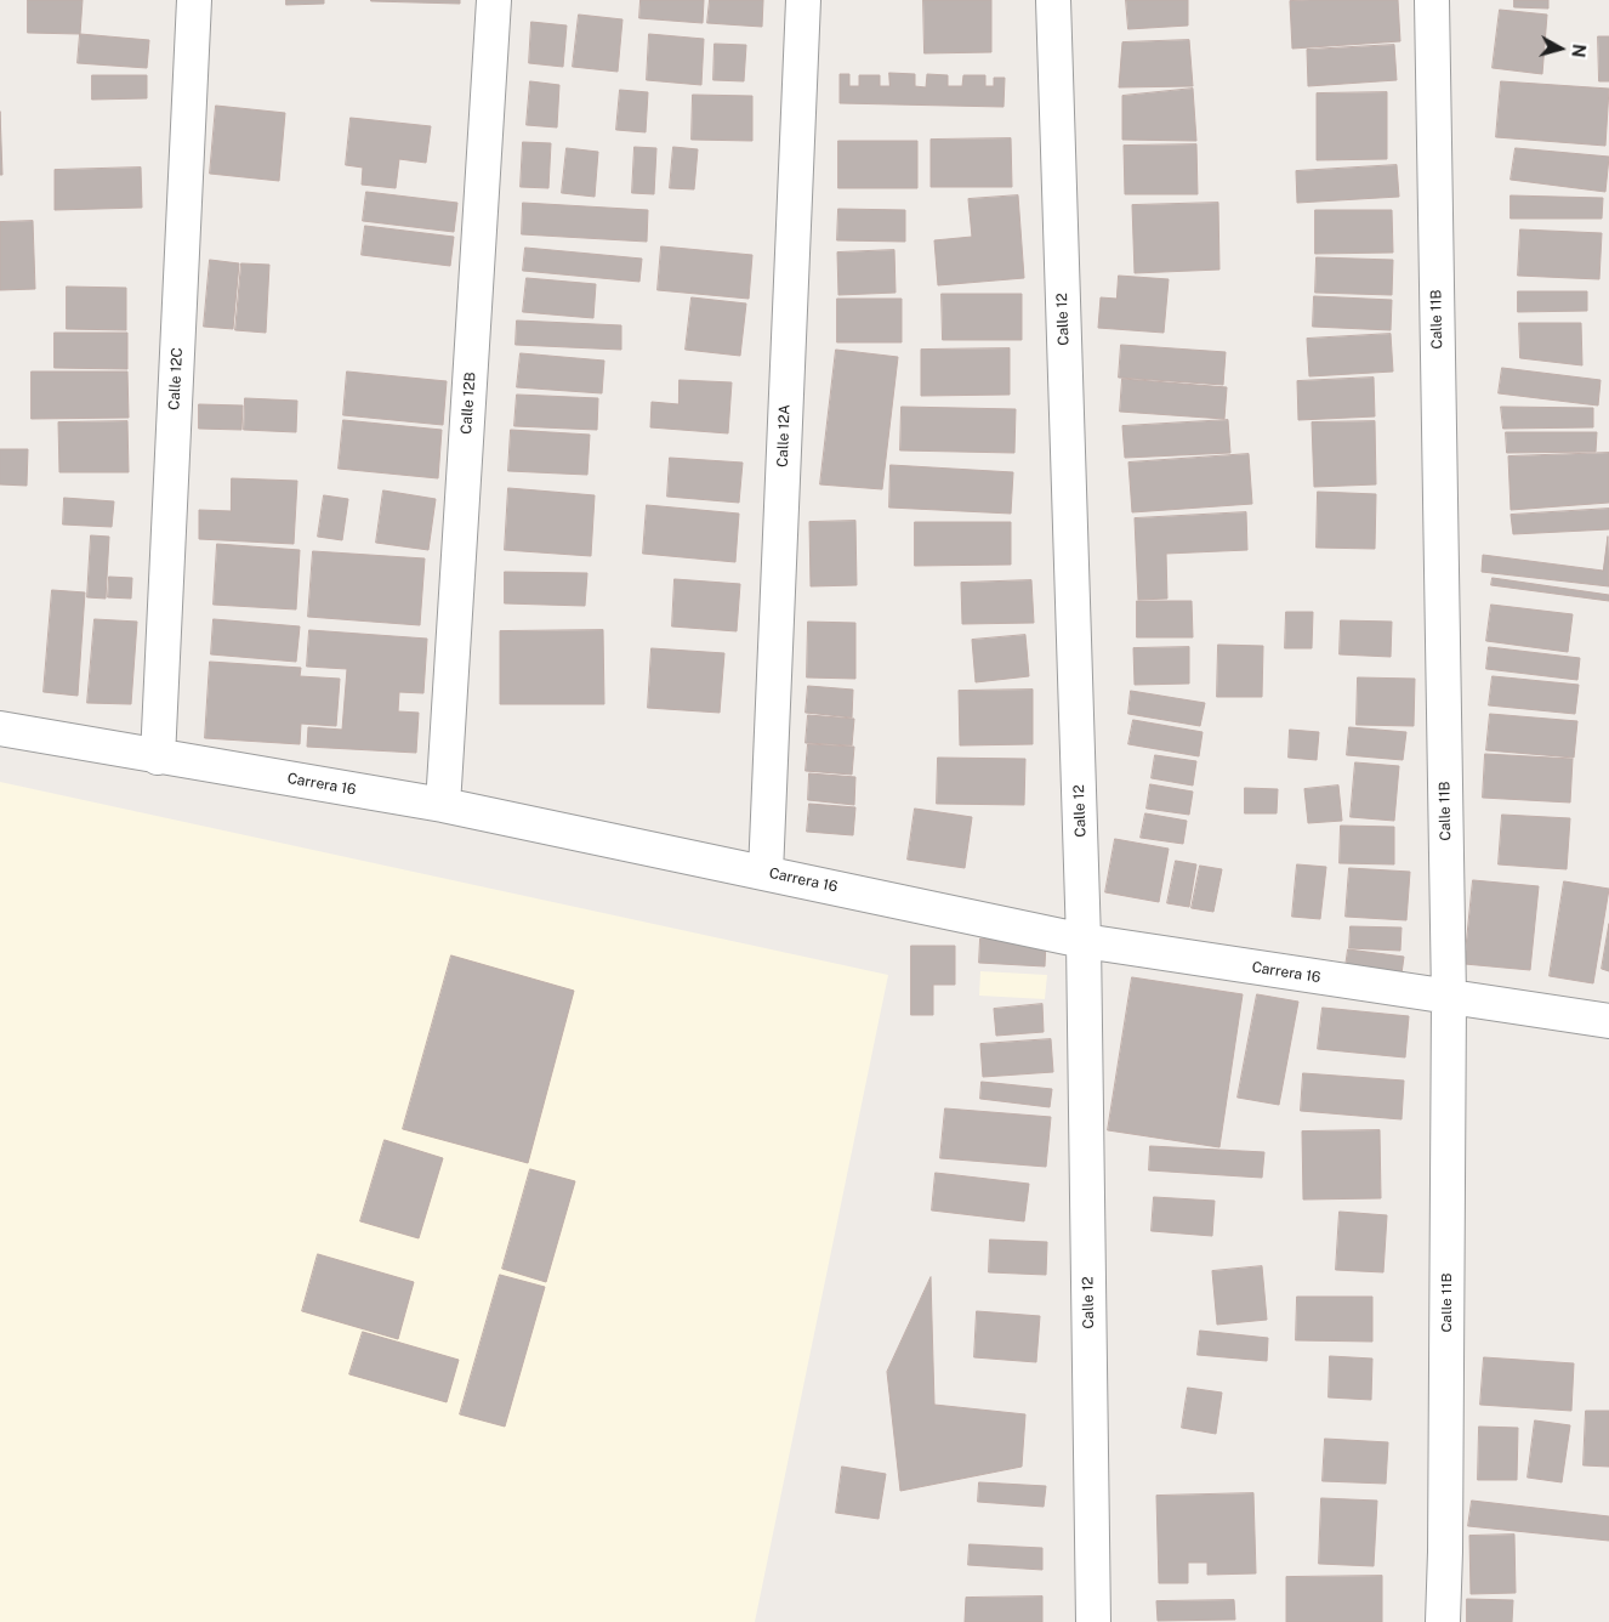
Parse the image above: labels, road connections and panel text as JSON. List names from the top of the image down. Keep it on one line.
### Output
{"streets":{"street":["Calle 12","Calle 11B","Calle 12C","Calle 12B","Calle 12A","Carrera 16"]},"crossings":[["Calle 12","Carrera 16"],["Calle 11B","Carrera 16"],["Calle 12C","Carrera 16"],["Calle 12B","Carrera 16"],["Calle 12A","Carrera 16"]],"north":"right"}
